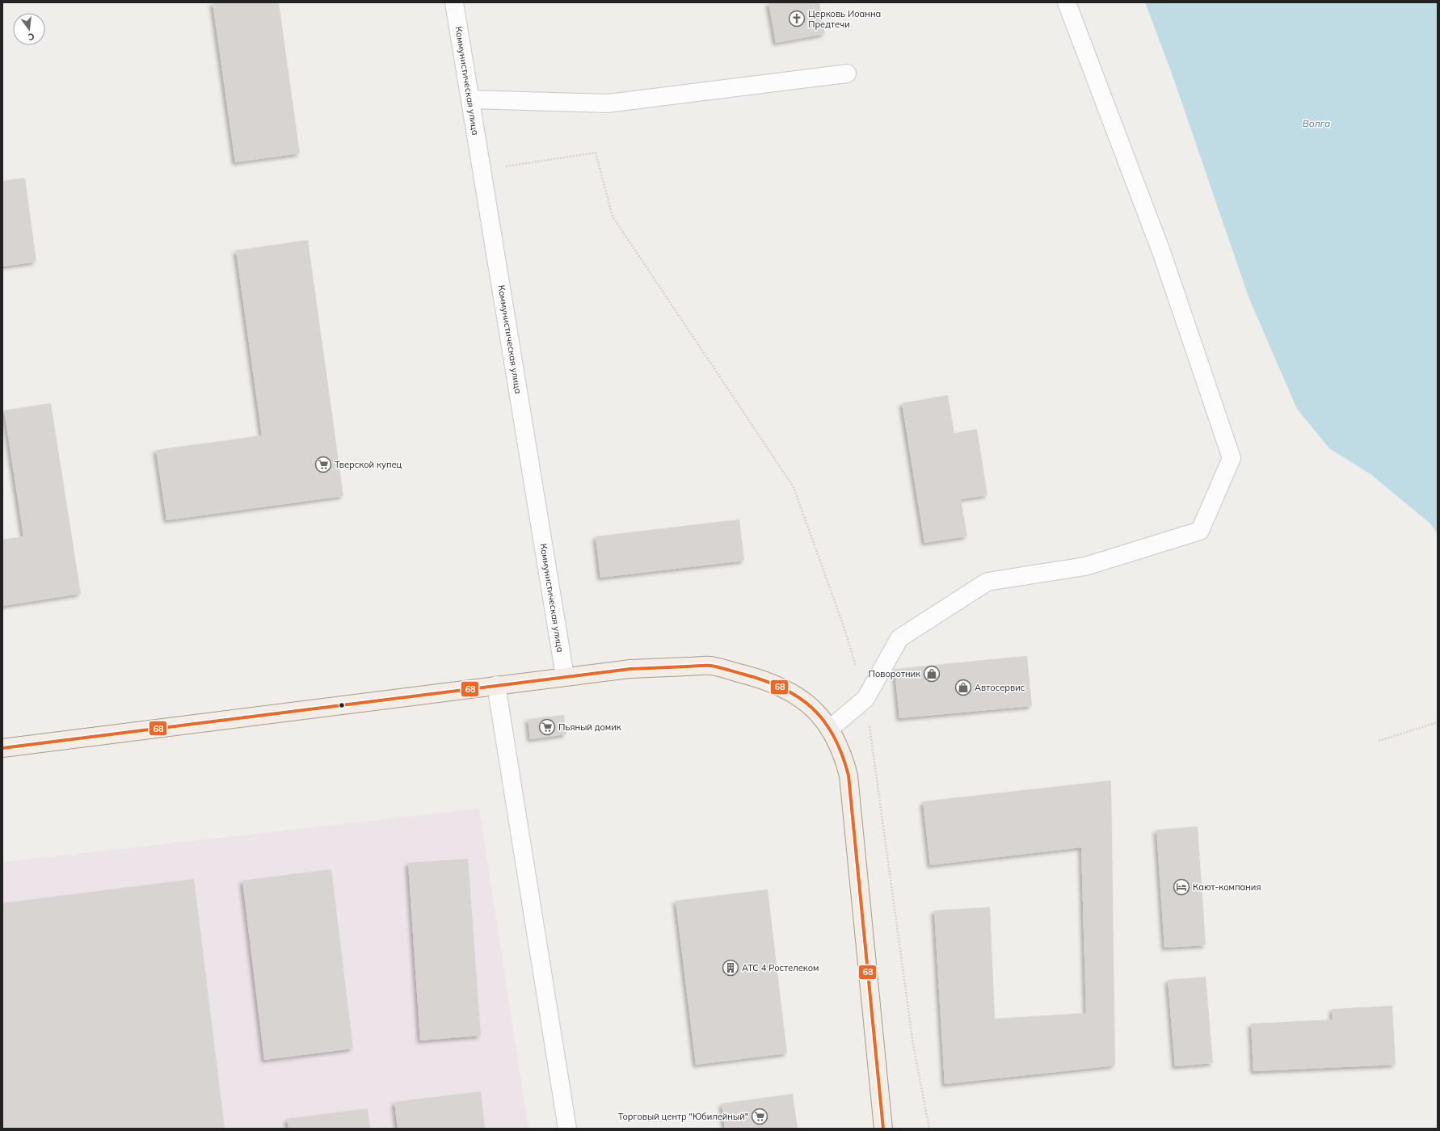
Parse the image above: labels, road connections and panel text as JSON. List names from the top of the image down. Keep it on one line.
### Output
{"streets":{"street":["Коммунистическая улица"]},"water":["Волга"],"places":{"church":["Церковь Иоанна Предтечи"],"supermarket":["Тверской купец","Пьяный домик","Торговый центр \"Юбилейный\""],"shop":["Поворотник","Автосервис"],"hotel":["Кают-компания"],"building":["АТС 4 Ростелеком"]},"lines":["transit line 68"],"north":"bottom"}
